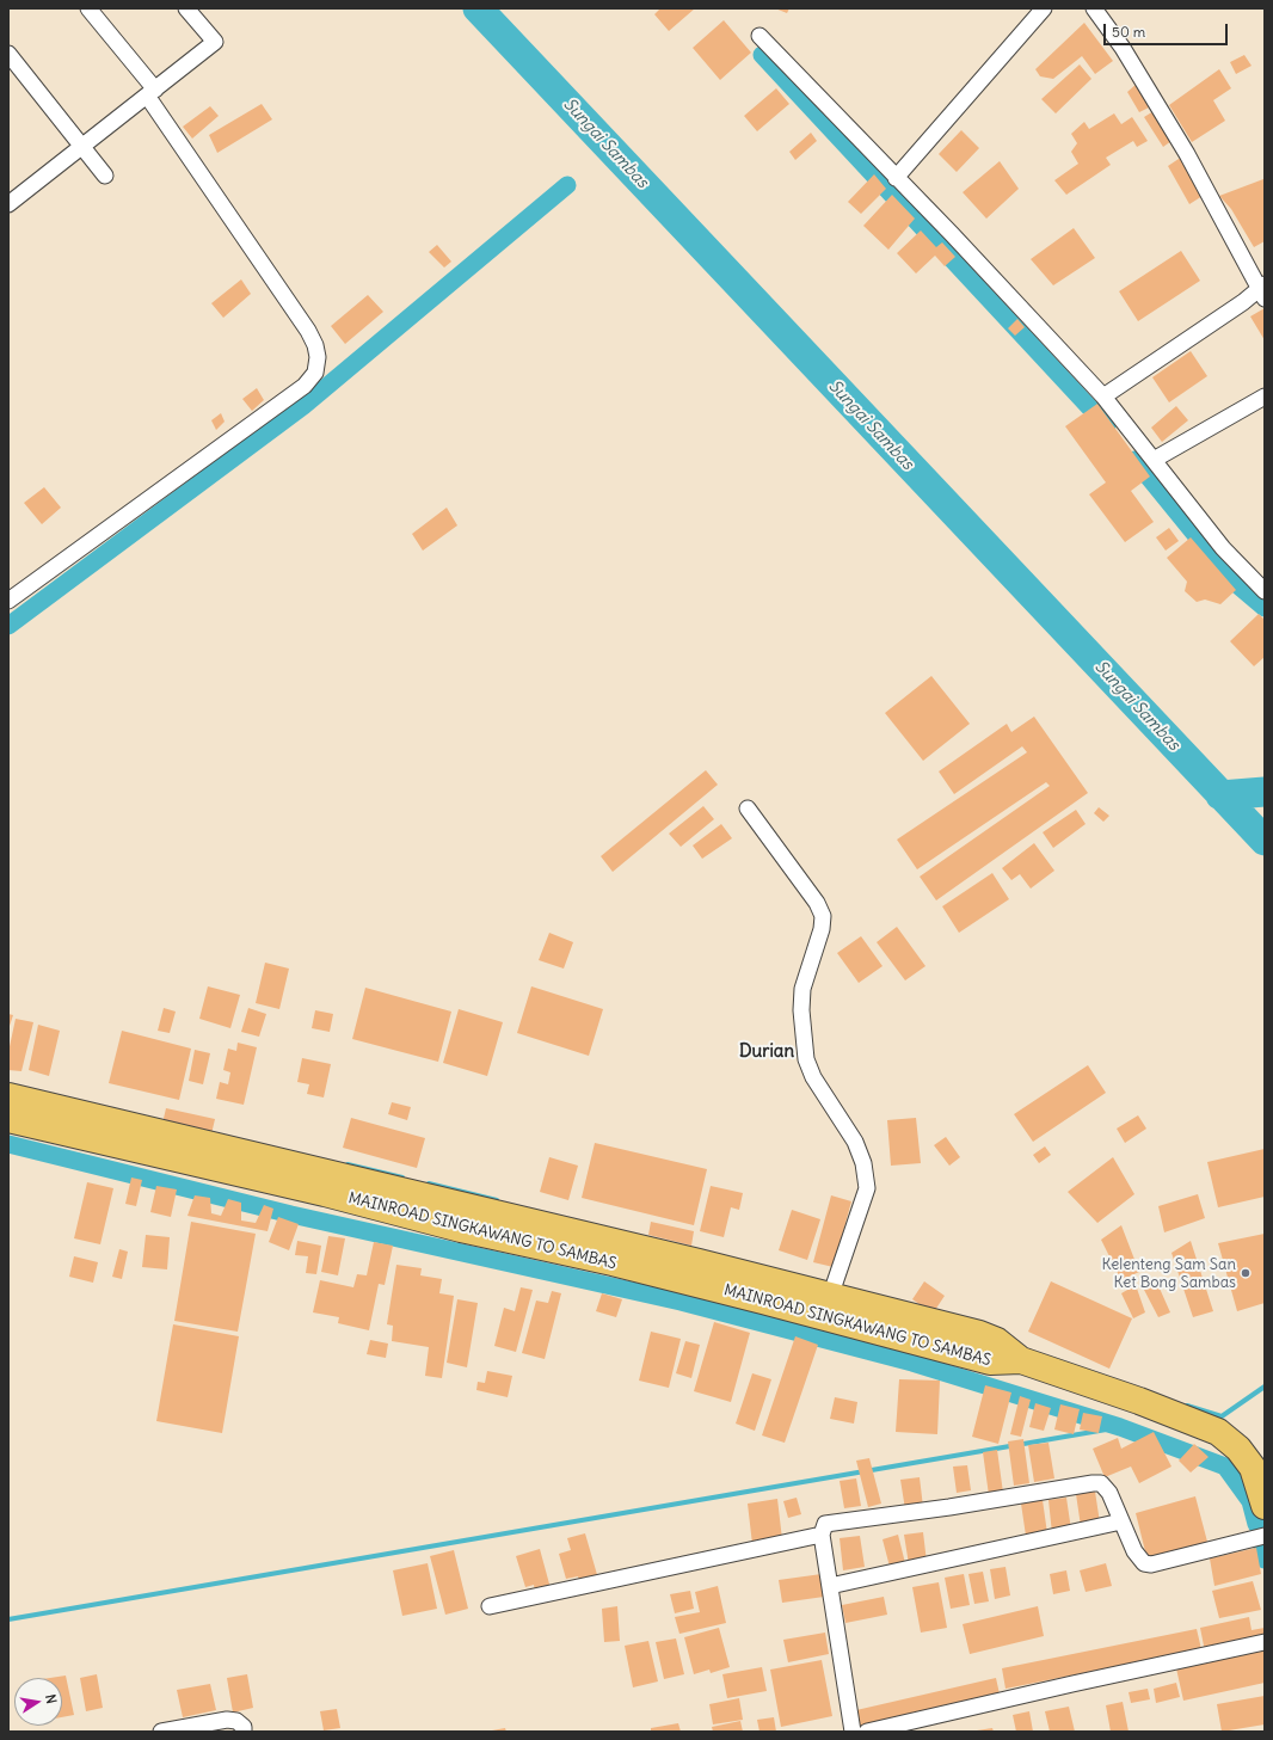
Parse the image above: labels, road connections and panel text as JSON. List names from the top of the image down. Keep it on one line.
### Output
{"streets":{"highway":["MAINROAD SINGKAWANG TO SAMBAS"]},"districts":["Durian"],"water":["Sungai Sambas"],"places":["Kelenteng Sam San Ket Bong Sambas"],"scale_bar":"50 m","north":"right"}
